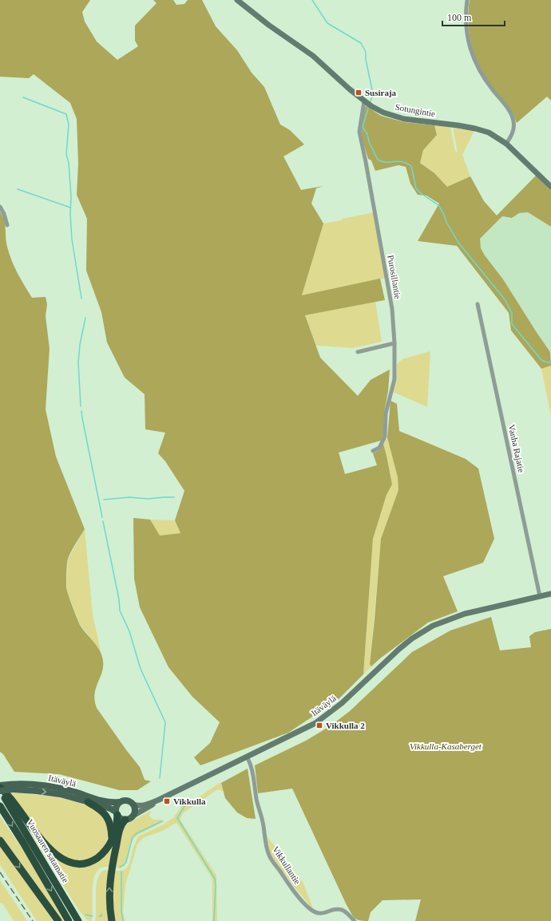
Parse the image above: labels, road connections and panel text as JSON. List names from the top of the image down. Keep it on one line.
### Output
{"streets":{"highway":["Vuosaaren satamatie"],"main road":["Sotungintie","Itäväylä"],"street":["Purosillantie","Vanha Rajatie","Vikkullantie"]},"crossings":[["Sotungintie","Purosillantie"],["Vanha Rajatie","Itäväylä"],["Itäväylä","Vuosaaren satamatie"],["Itäväylä","Vikkullantie"]],"parks":["Vikkulla-Kasaberget"],"places":{"transit":["Susiraja","Vikkulla 2","Vikkulla"]},"scale_bar":"100 m"}
